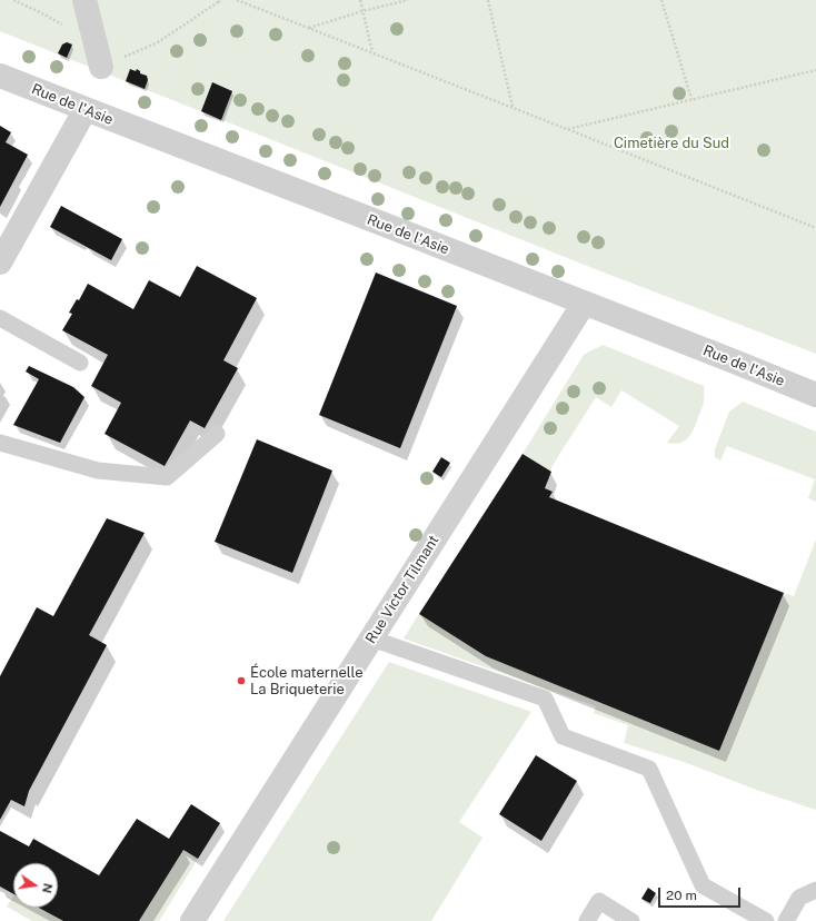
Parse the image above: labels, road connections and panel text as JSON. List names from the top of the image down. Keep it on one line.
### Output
{"streets":{"street":["Rue de l'Asie","Rue Victor Tilmant"]},"crossings":[["Rue de l'Asie","Rue Victor Tilmant"]],"parks":["Cimetière du Sud"],"places":["École maternelle La Briqueterie"],"scale_bar":"20 m","north":"right"}
